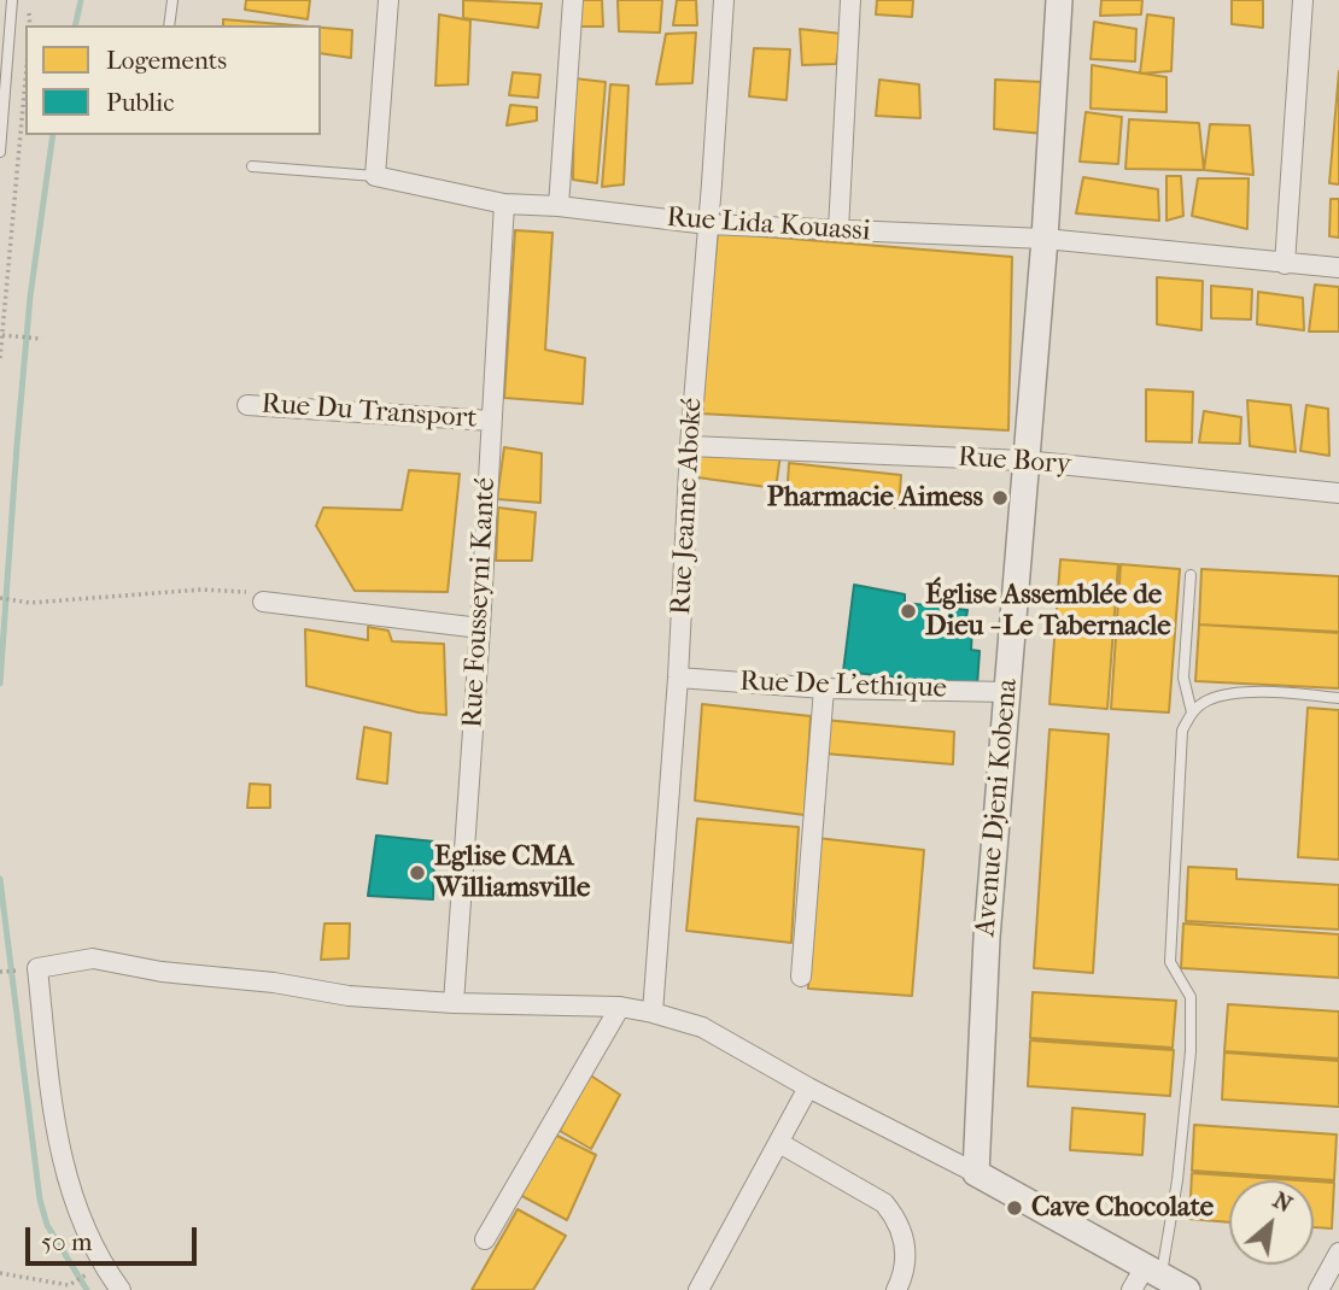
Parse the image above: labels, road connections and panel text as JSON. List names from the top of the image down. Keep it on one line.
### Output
{"streets":{"street":["Rue Lida Kouassi","Rue Du Transport","Rue Bory","Rue Jeanne Aboké","Rue Fousseyni Kanté","Rue De L'ethique","Avenue Djeni Kobena"]},"crossings":[["Rue Lida Kouassi","Rue Jeanne Aboké"],["Rue Lida Kouassi","Rue Fousseyni Kanté"],["Rue Lida Kouassi","Avenue Djeni Kobena"],["Rue Du Transport","Rue Fousseyni Kanté"],["Rue Bory","Rue Jeanne Aboké"],["Rue Bory","Avenue Djeni Kobena"],["Rue Jeanne Aboké","Rue De L'ethique"],["Rue De L'ethique","Avenue Djeni Kobena"]],"places":["Pharmacie Aimess","Église Assemblée de Dieu - Le Tabernacle","Eglise CMA Williamsville","Cave Chocolate"],"legend":["Logements","Public"],"scale_bar":"50 m","north":"top right"}
